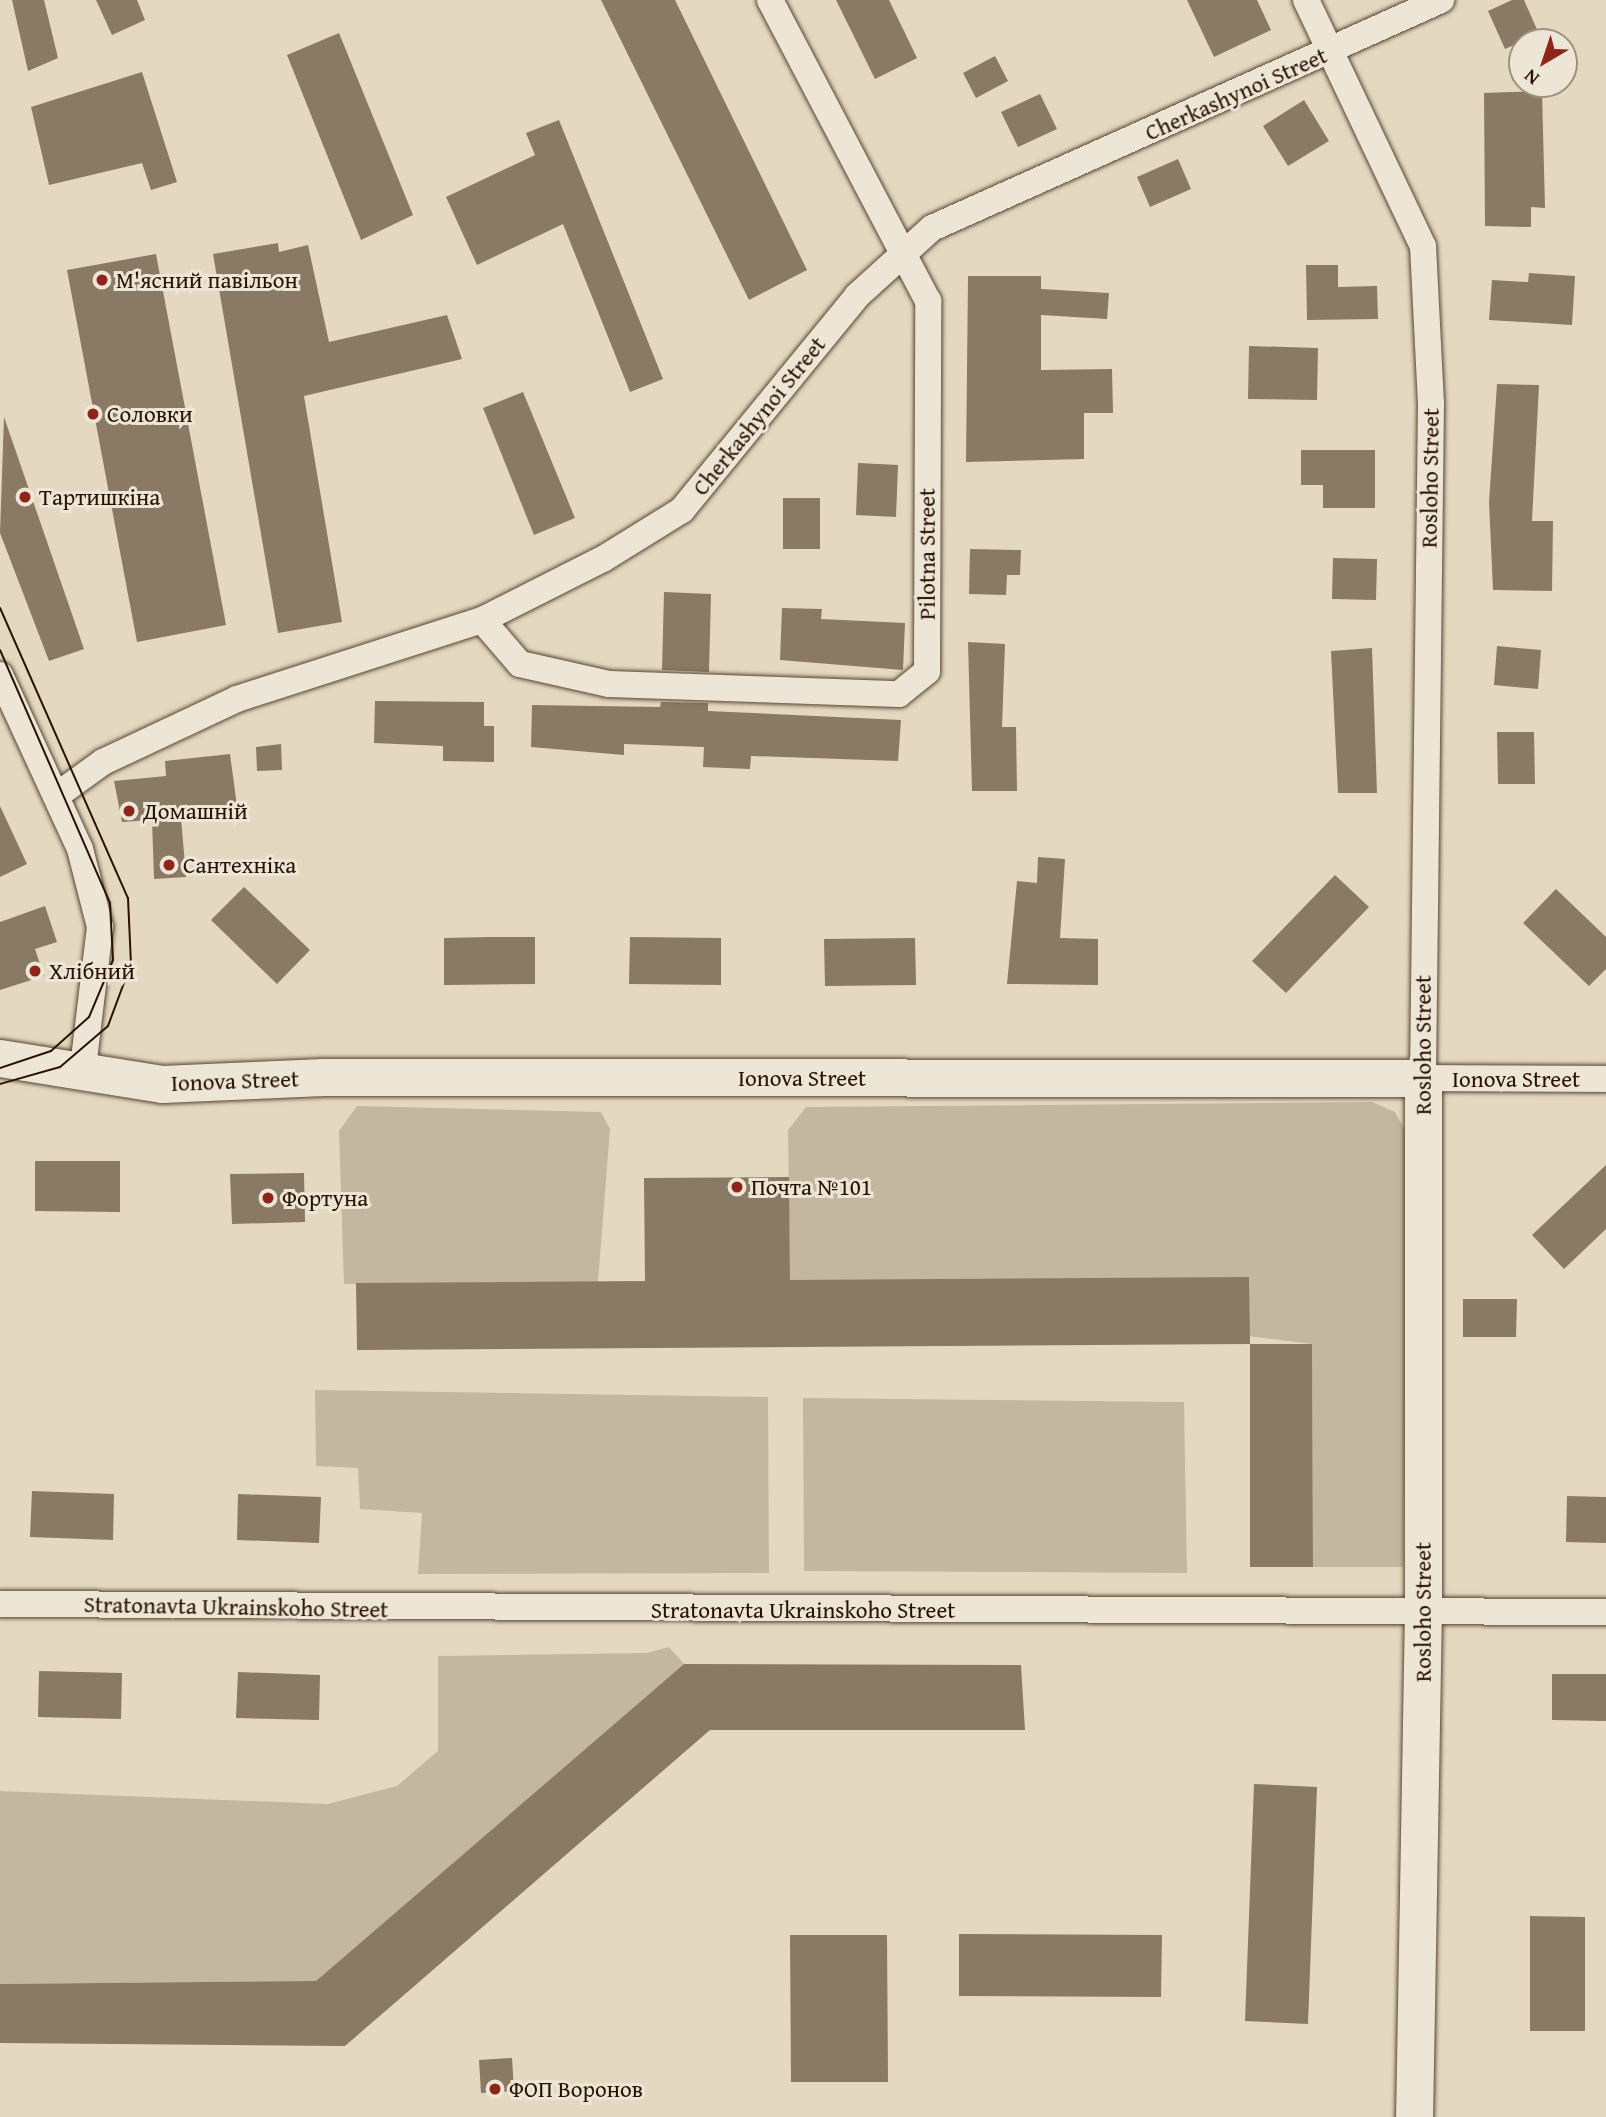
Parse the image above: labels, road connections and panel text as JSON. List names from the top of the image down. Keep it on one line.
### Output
{"streets":{"street":["Cherkashynoi Street","Rosloho Street","Pilotna Street","Ionova Street","Stratonavta Ukrainskoho Street"]},"crossings":[["Cherkashynoi Street","Rosloho Street"],["Cherkashynoi Street","Pilotna Street"],["Rosloho Street","Ionova Street"],["Rosloho Street","Stratonavta Ukrainskoho Street"]],"places":["М'ясний павільон","Соловки","Тартишкіна","Домашній","Сантехніка","Хлібний","Почта №101","Фортуна","ФОП Воронов"],"north":"bottom left"}
